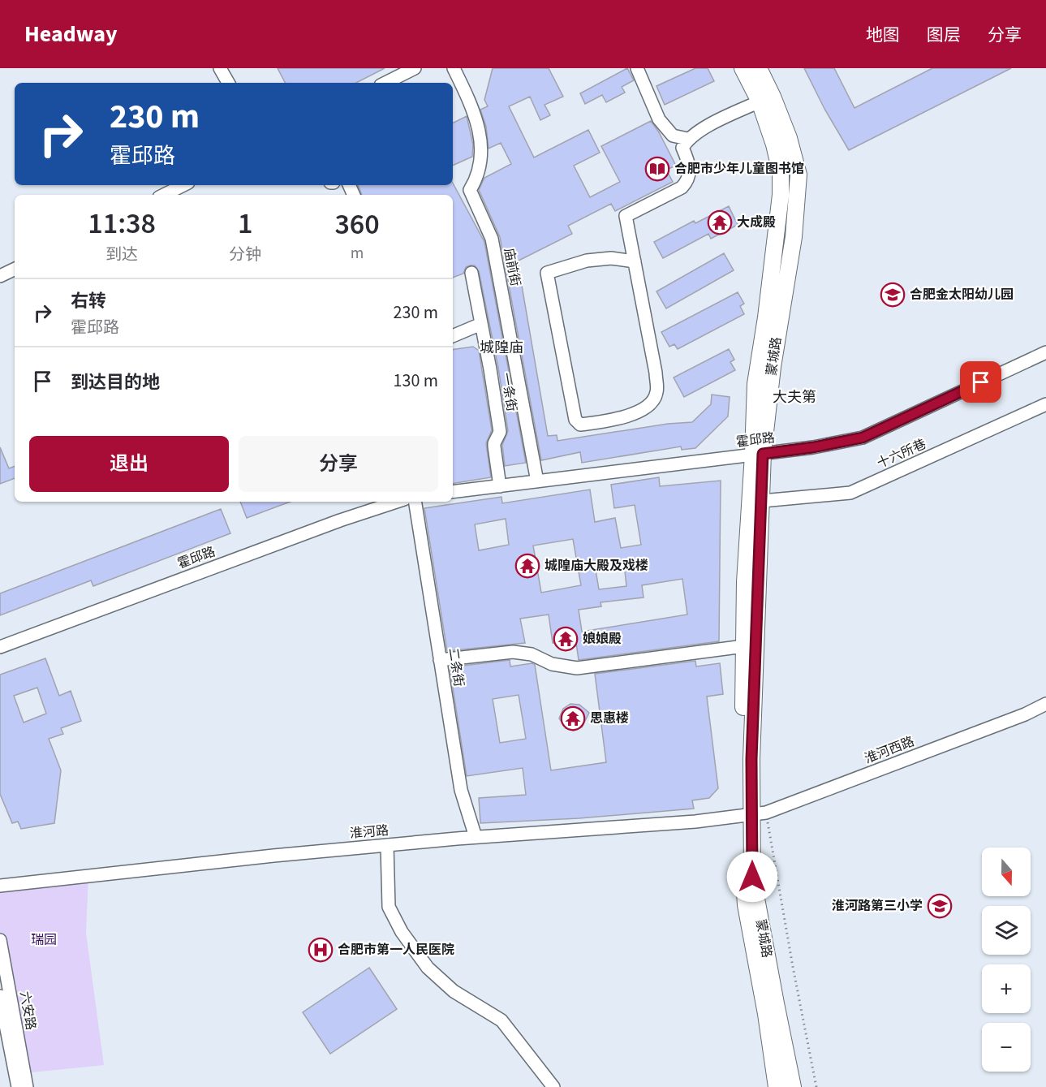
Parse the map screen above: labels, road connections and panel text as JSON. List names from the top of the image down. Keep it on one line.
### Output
{"streets":{"main road":["蒙城路"],"street":["庙前街","一条街","霍邱路","十六所巷","二条街","淮河西路","淮河路","六安路"]},"crossings":[["庙前街","霍邱路"],["蒙城路","霍邱路"],["蒙城路","十六所巷"],["蒙城路","淮河西路"],["蒙城路","淮河路"],["一条街","霍邱路"],["二条街","淮河路"],["淮河西路","淮河路"]],"districts":["城隍庙","大夫第"],"parks":["瑞园"],"places":{"library":["合肥市少年儿童图书馆"],"temple":["大成殿","城隍庙大殿及戏楼","娘娘殿","思惠楼"],"school or university":["合肥金太阳幼儿园","淮河路第三小学"],"hospital":["合肥市第一人民医院"]},"north":"bottom","page":{"header":"Headway","nav":["地图","图层","分享"],"turn":["230 m","霍邱路"],"eta":["11:38","到达","1","分钟","360","m"],"list":[{"name":"右转","note":"霍邱路","value":"230 m"},{"name":"到达目的地","value":"130 m"}],"buttons":["退出","分享"],"map_buttons":["+","−"]}}
